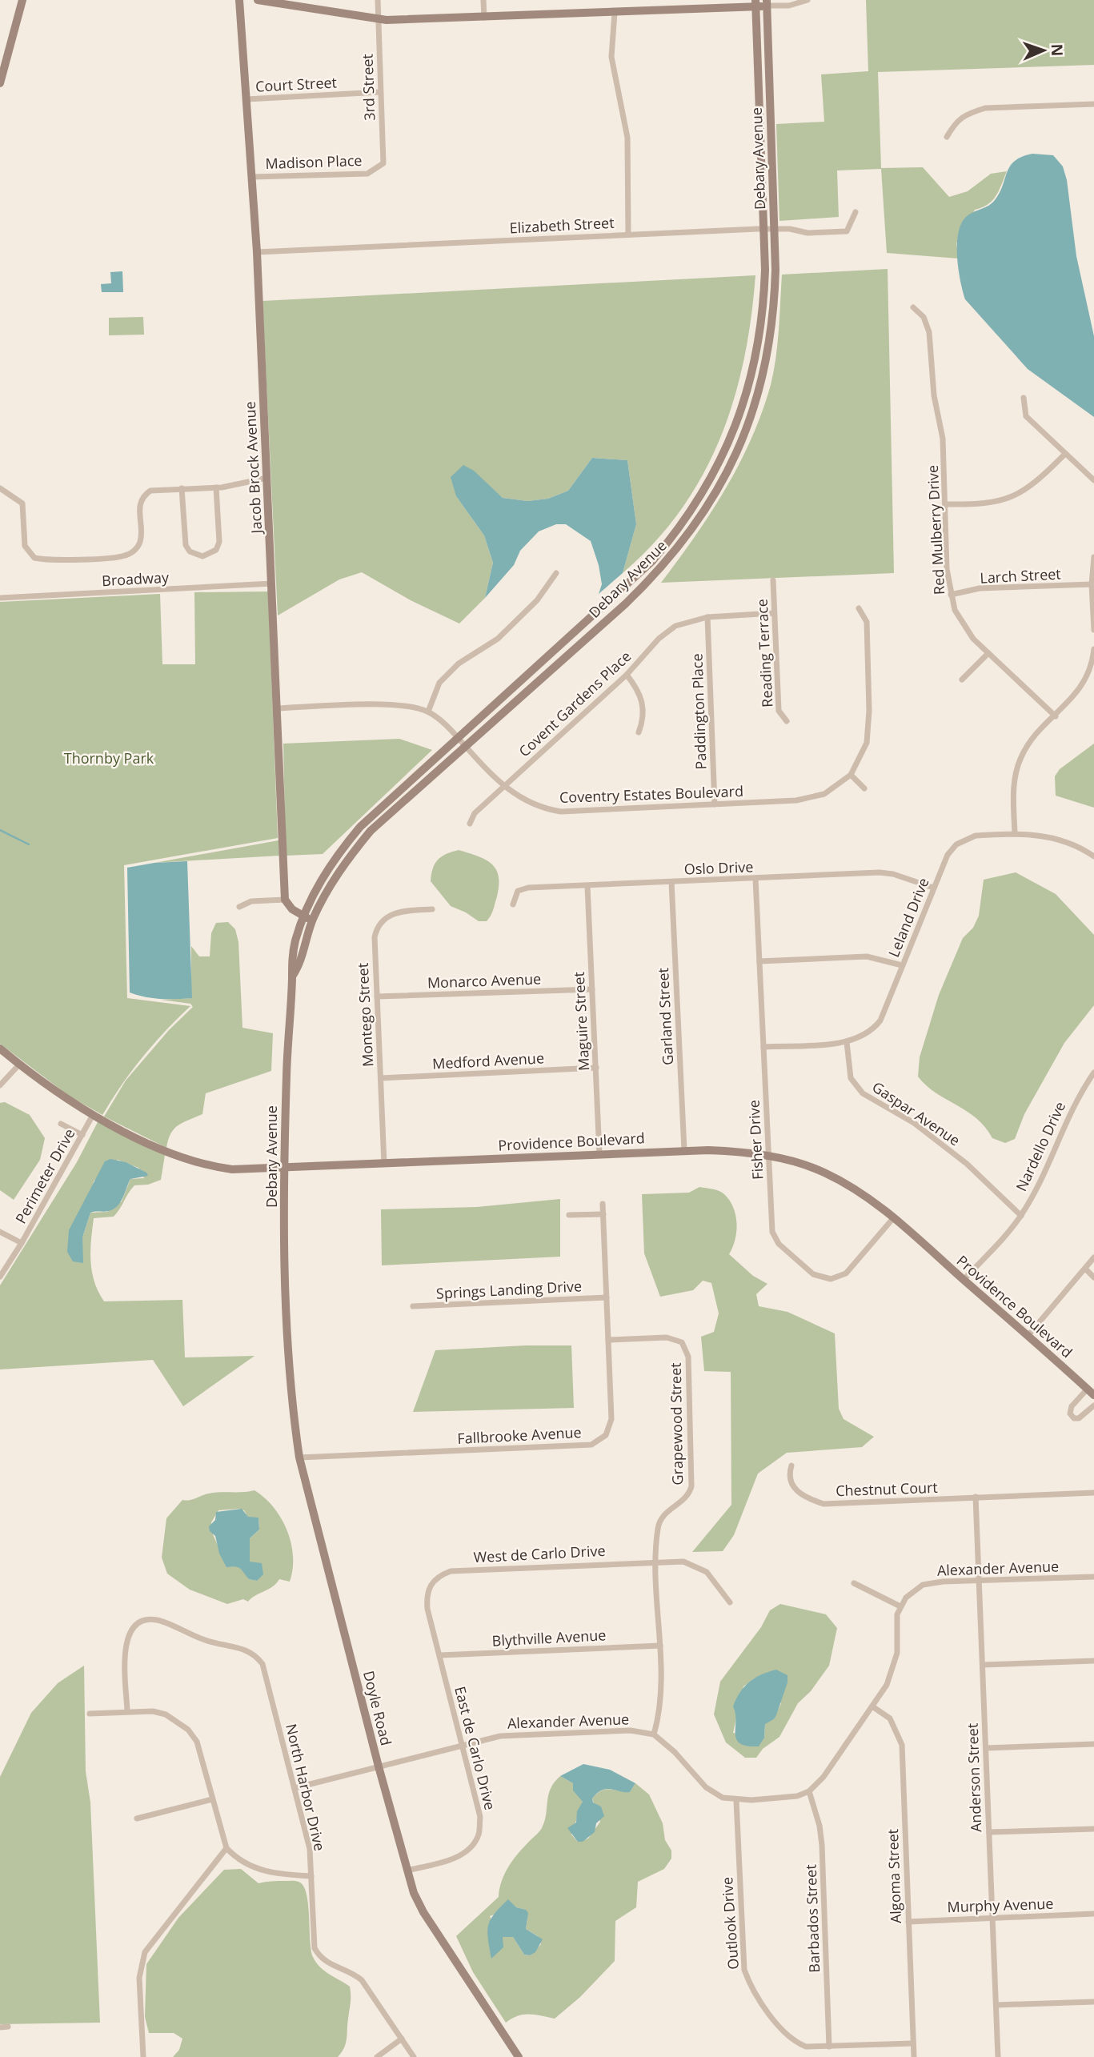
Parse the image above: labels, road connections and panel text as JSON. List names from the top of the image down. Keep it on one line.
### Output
{"streets":{"main road":["Debary Avenue","Jacob Brock Avenue","Providence Boulevard","Doyle Road"],"street":["Court Street","3rd Street","Madison Place","Elizabeth Street","Red Mulberry Drive","Larch Street","Broadway","Reading Terrace","Covent Gardens Place","Paddington Place","Coventry Estates Boulevard","Oslo Drive","Leland Drive","Monarco Avenue","Montego Street","Garland Street","Maguire Street","Medford Avenue","Gaspar Avenue","Fisher Drive","Nardello Drive","Perimeter Drive","Springs Landing Drive","Grapewood Street","Fallbrooke Avenue","Chestnut Court","West de Carlo Drive","Alexander Avenue","Blythville Avenue","East de Carlo Drive","Anderson Street","North Harbor Drive","Algoma Street","Murphy Avenue","Barbados Street","Outlook Drive"]},"crossings":[["Court Street","3rd Street"],["Court Street","Jacob Brock Avenue"],["3rd Street","Madison Place"],["Debary Avenue","Elizabeth Street"],["Debary Avenue","Coventry Estates Boulevard"],["Debary Avenue","Providence Boulevard"],["Debary Avenue","Doyle Road"],["Madison Place","Jacob Brock Avenue"],["Elizabeth Street","Jacob Brock Avenue"],["Jacob Brock Avenue","Broadway"],["Jacob Brock Avenue","Coventry Estates Boulevard"],["Red Mulberry Drive","Larch Street"],["Reading Terrace","Covent Gardens Place"],["Covent Gardens Place","Paddington Place"],["Covent Gardens Place","Coventry Estates Boulevard"],["Paddington Place","Coventry Estates Boulevard"],["Oslo Drive","Leland Drive"],["Oslo Drive","Garland Street"],["Oslo Drive","Maguire Street"],["Oslo Drive","Fisher Drive"],["Leland Drive","Gaspar Avenue"],["Leland Drive","Fisher Drive"],["Monarco Avenue","Montego Street"],["Monarco Avenue","Maguire Street"],["Montego Street","Medford Avenue"],["Montego Street","Providence Boulevard"],["Garland Street","Providence Boulevard"],["Maguire Street","Medford Avenue"],["Maguire Street","Providence Boulevard"],["Gaspar Avenue","Nardello Drive"],["Fisher Drive","Providence Boulevard"],["Providence Boulevard","Nardello Drive"],["Providence Boulevard","Perimeter Drive"],["Springs Landing Drive","Fallbrooke Avenue"],["Grapewood Street","Fallbrooke Avenue"],["Grapewood Street","West de Carlo Drive"],["Grapewood Street","Alexander Avenue"],["Grapewood Street","Blythville Avenue"],["Fallbrooke Avenue","Doyle Road"],["Chestnut Court","Anderson Street"],["West de Carlo Drive","East de Carlo Drive"],["Alexander Avenue","Doyle Road"],["Alexander Avenue","East de Carlo Drive"],["Alexander Avenue","Anderson Street"],["Alexander Avenue","North Harbor Drive"],["Blythville Avenue","East de Carlo Drive"],["Doyle Road","East de Carlo Drive"],["Anderson Street","Murphy Avenue"],["Algoma Street","Murphy Avenue"],["Algoma Street","Outlook Drive"],["Barbados Street","Outlook Drive"]],"parks":["Thornby Park"],"north":"right"}
